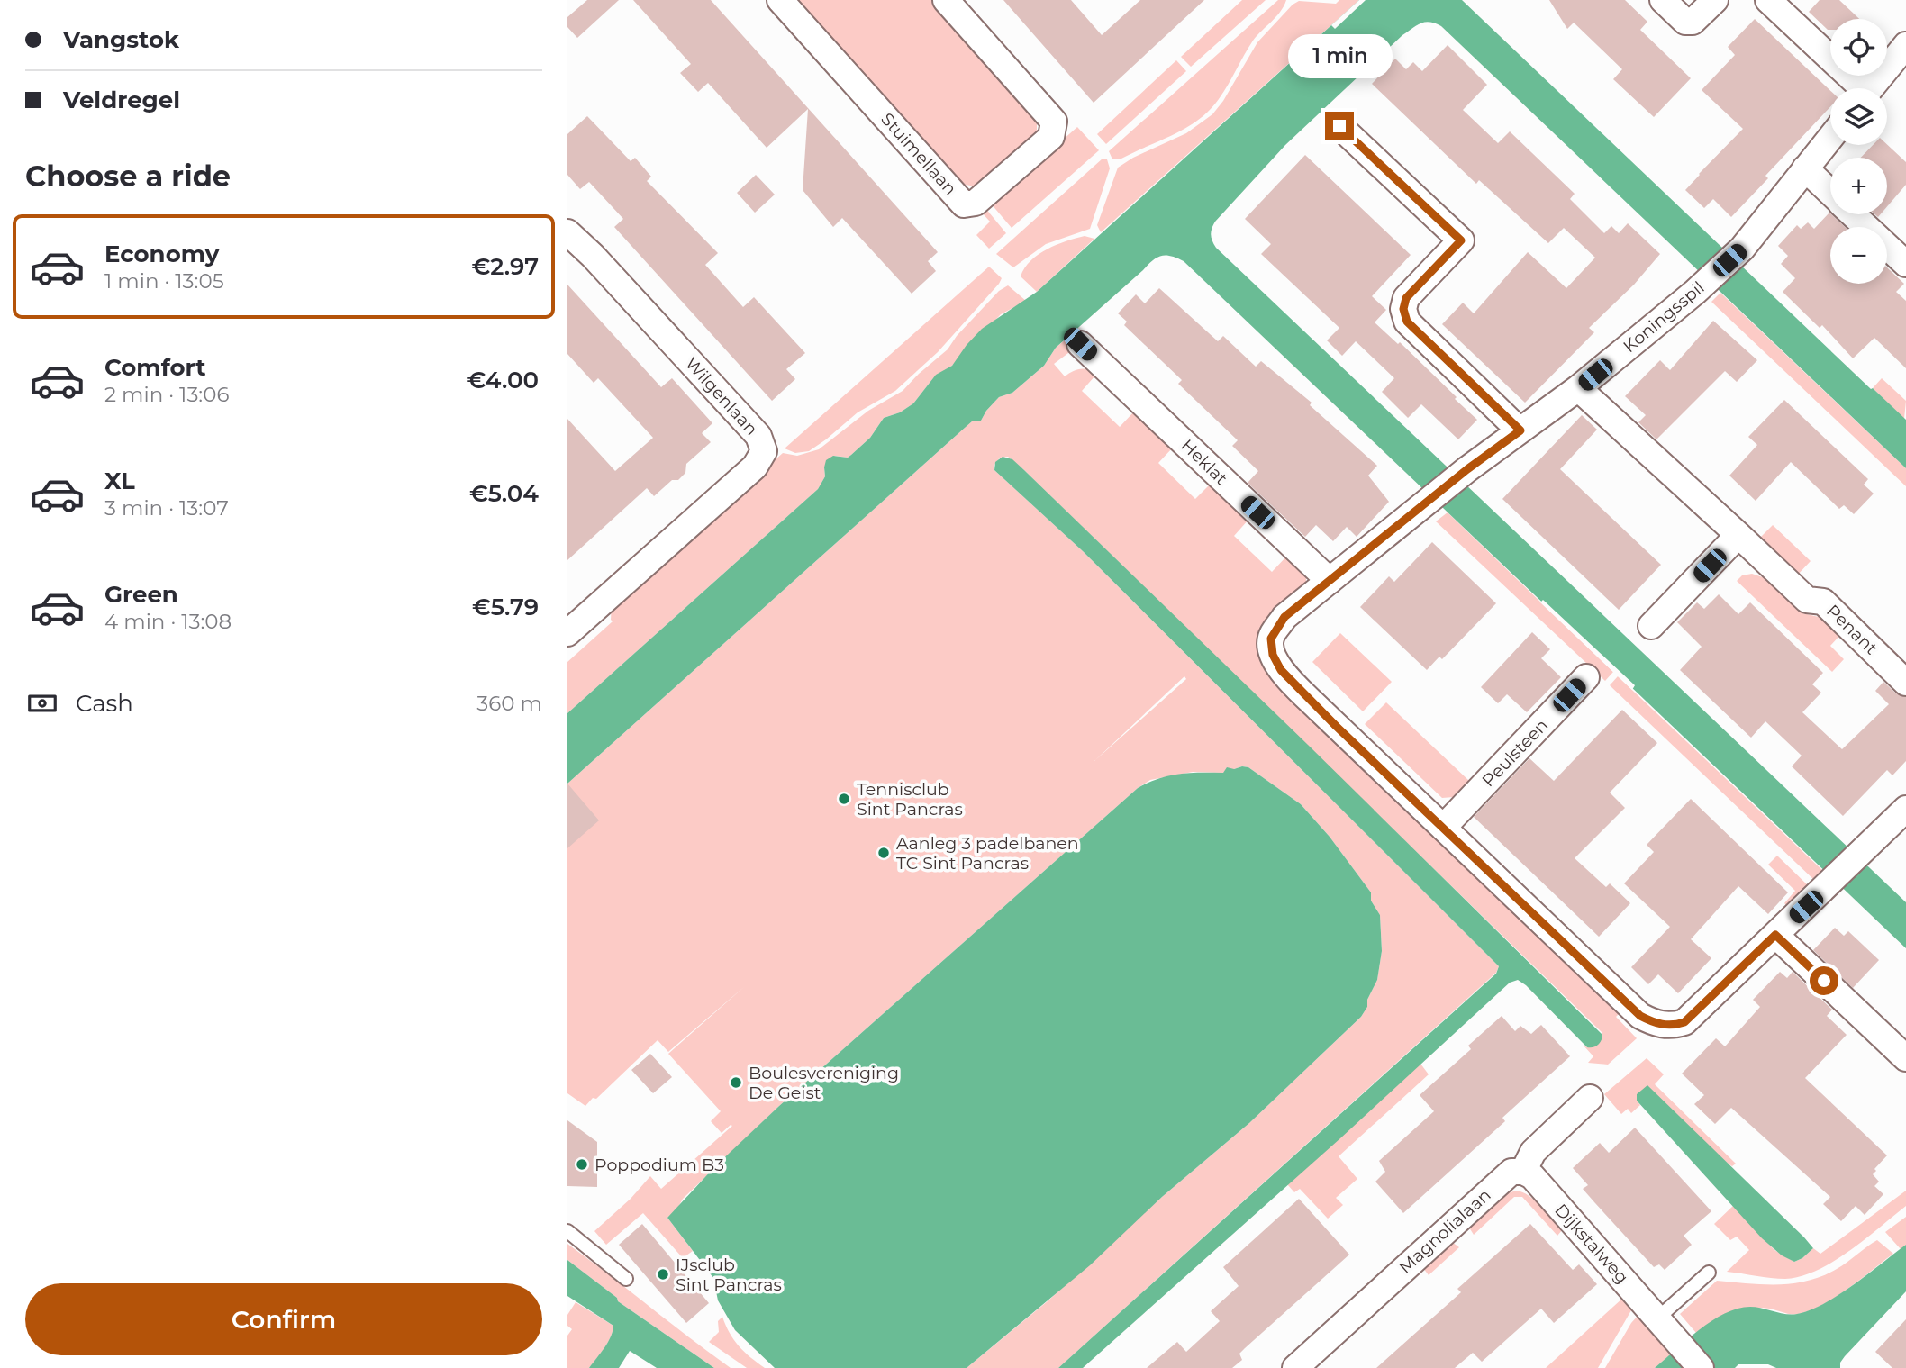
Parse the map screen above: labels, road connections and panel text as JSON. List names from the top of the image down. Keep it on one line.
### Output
{"streets":{"street":["Stuimellaan","Koningsspil","Wilgenlaan","Heklat","Penant","Peulsteen","Magnolialaan","Dijkstalweg"]},"crossings":[["Koningsspil","Heklat"],["Koningsspil","Penant"],["Koningsspil","Peulsteen"],["Magnolialaan","Dijkstalweg"]],"places":["Tennisclub Sint Pancras","Aanleg 3 padelbanen TC Sint Pancras","Boulesvereniging De Geist","Poppodium B3","IJsclub Sint Pancras"],"page":{"banner":["Vangstok","Veldregel"],"map_buttons":["+","−"],"bubble":"1 min","heading":"Choose a ride","list":[{"name":"Economy","note":"1 min · 13:05","value":"€2.97"},{"name":"Comfort","note":"2 min · 13:06","value":"€4.00"},{"name":"XL","note":"3 min · 13:07","value":"€5.04"},{"name":"Green","note":"4 min · 13:08","value":"€5.79"}],"pay":["Cash","360 m"],"buttons":"Confirm"}}
